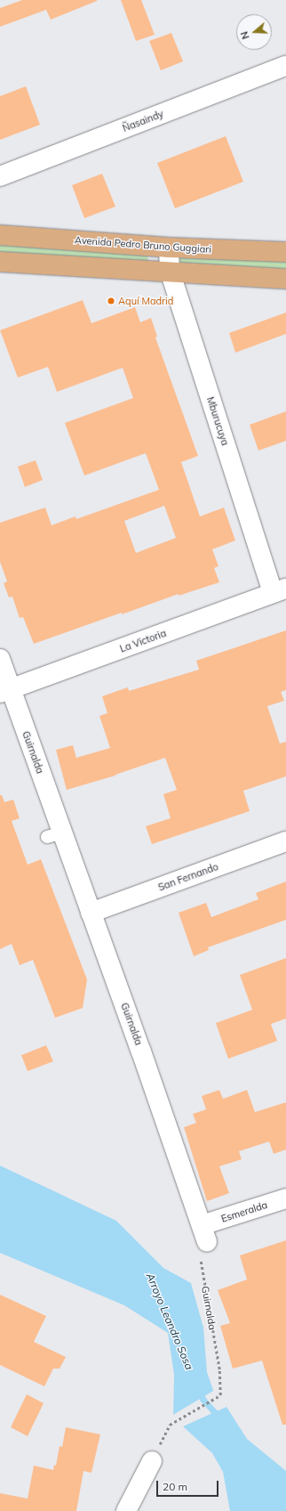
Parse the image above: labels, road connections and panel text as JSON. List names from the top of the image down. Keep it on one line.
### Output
{"streets":{"main road":["Avenida Pedro Bruno Guggiari"],"street":["Ñasaindy","Mburucuya","La Victoria","Guirnalda","San Fernando","Esmeralda"]},"crossings":[["Avenida Pedro Bruno Guggiari","Mburucuya"],["Mburucuya","La Victoria"],["La Victoria","Guirnalda"],["Guirnalda","San Fernando"],["Guirnalda","Esmeralda"]],"water":["Arroyo Leandro Sosa"],"places":["Aquí Madrid"],"scale_bar":"20 m","north":"left"}
